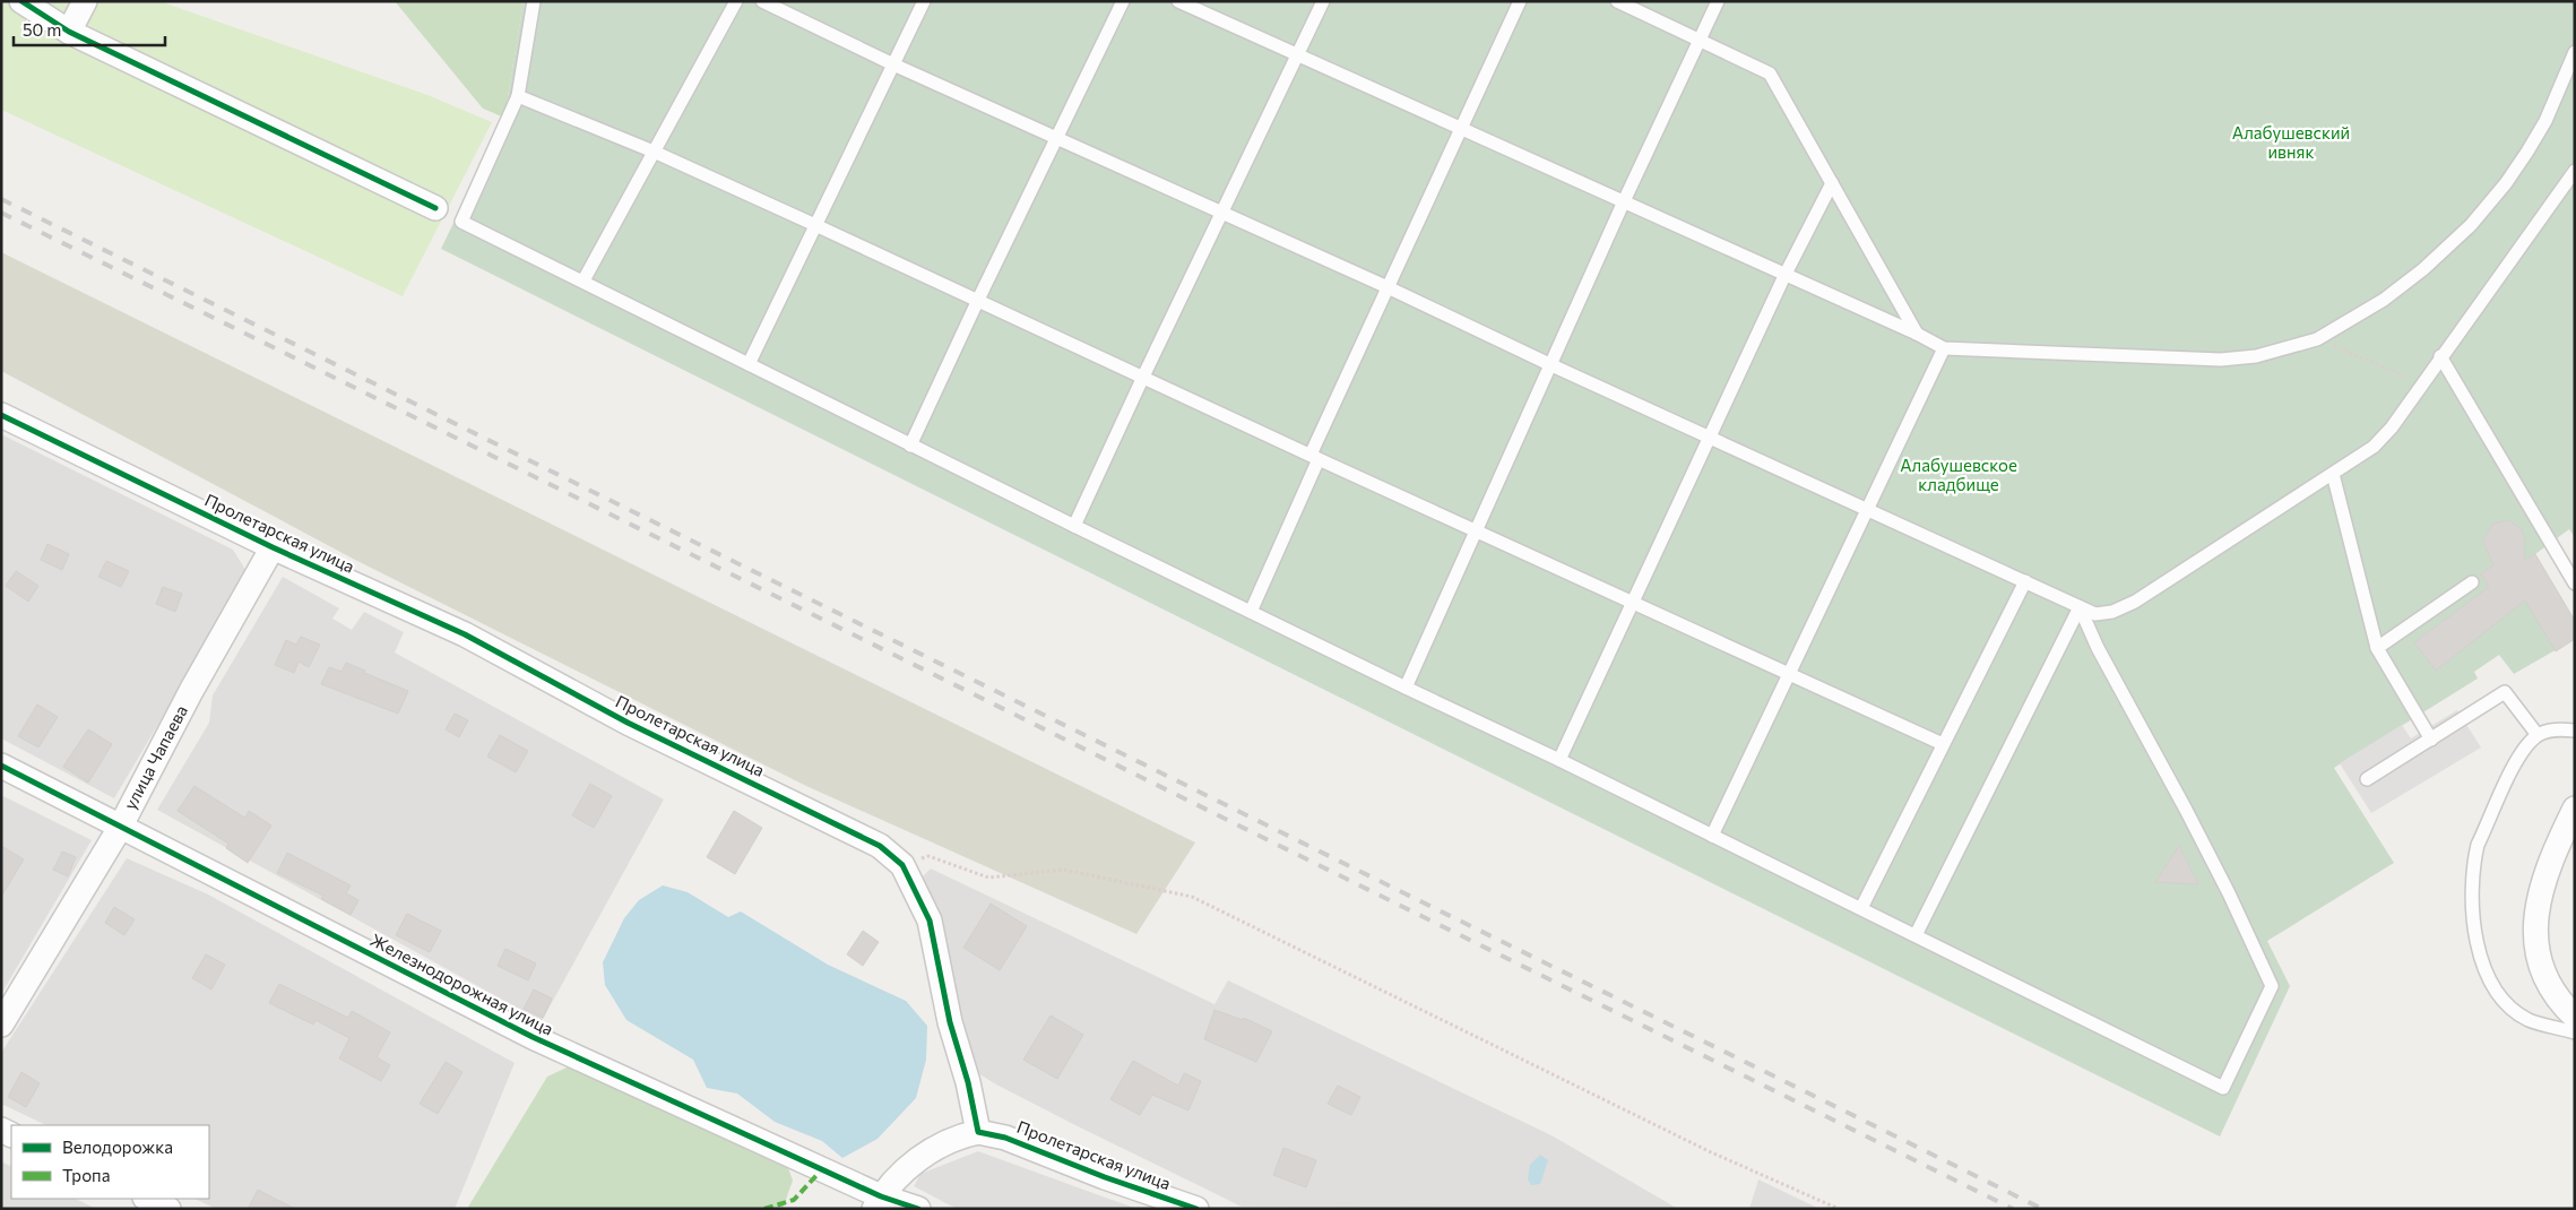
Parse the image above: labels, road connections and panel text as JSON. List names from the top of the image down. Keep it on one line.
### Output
{"streets":{"street":["Пролетарская улица","улица Чапаева","Железнодорожная улица"]},"crossings":[["Пролетарская улица","улица Чапаева"],["улица Чапаева","Железнодорожная улица"]],"parks":["Алабушевский ивняк","Алабушевское кладбище"],"legend":["Велодорожка","Тропа"],"scale_bar":"50 m"}
